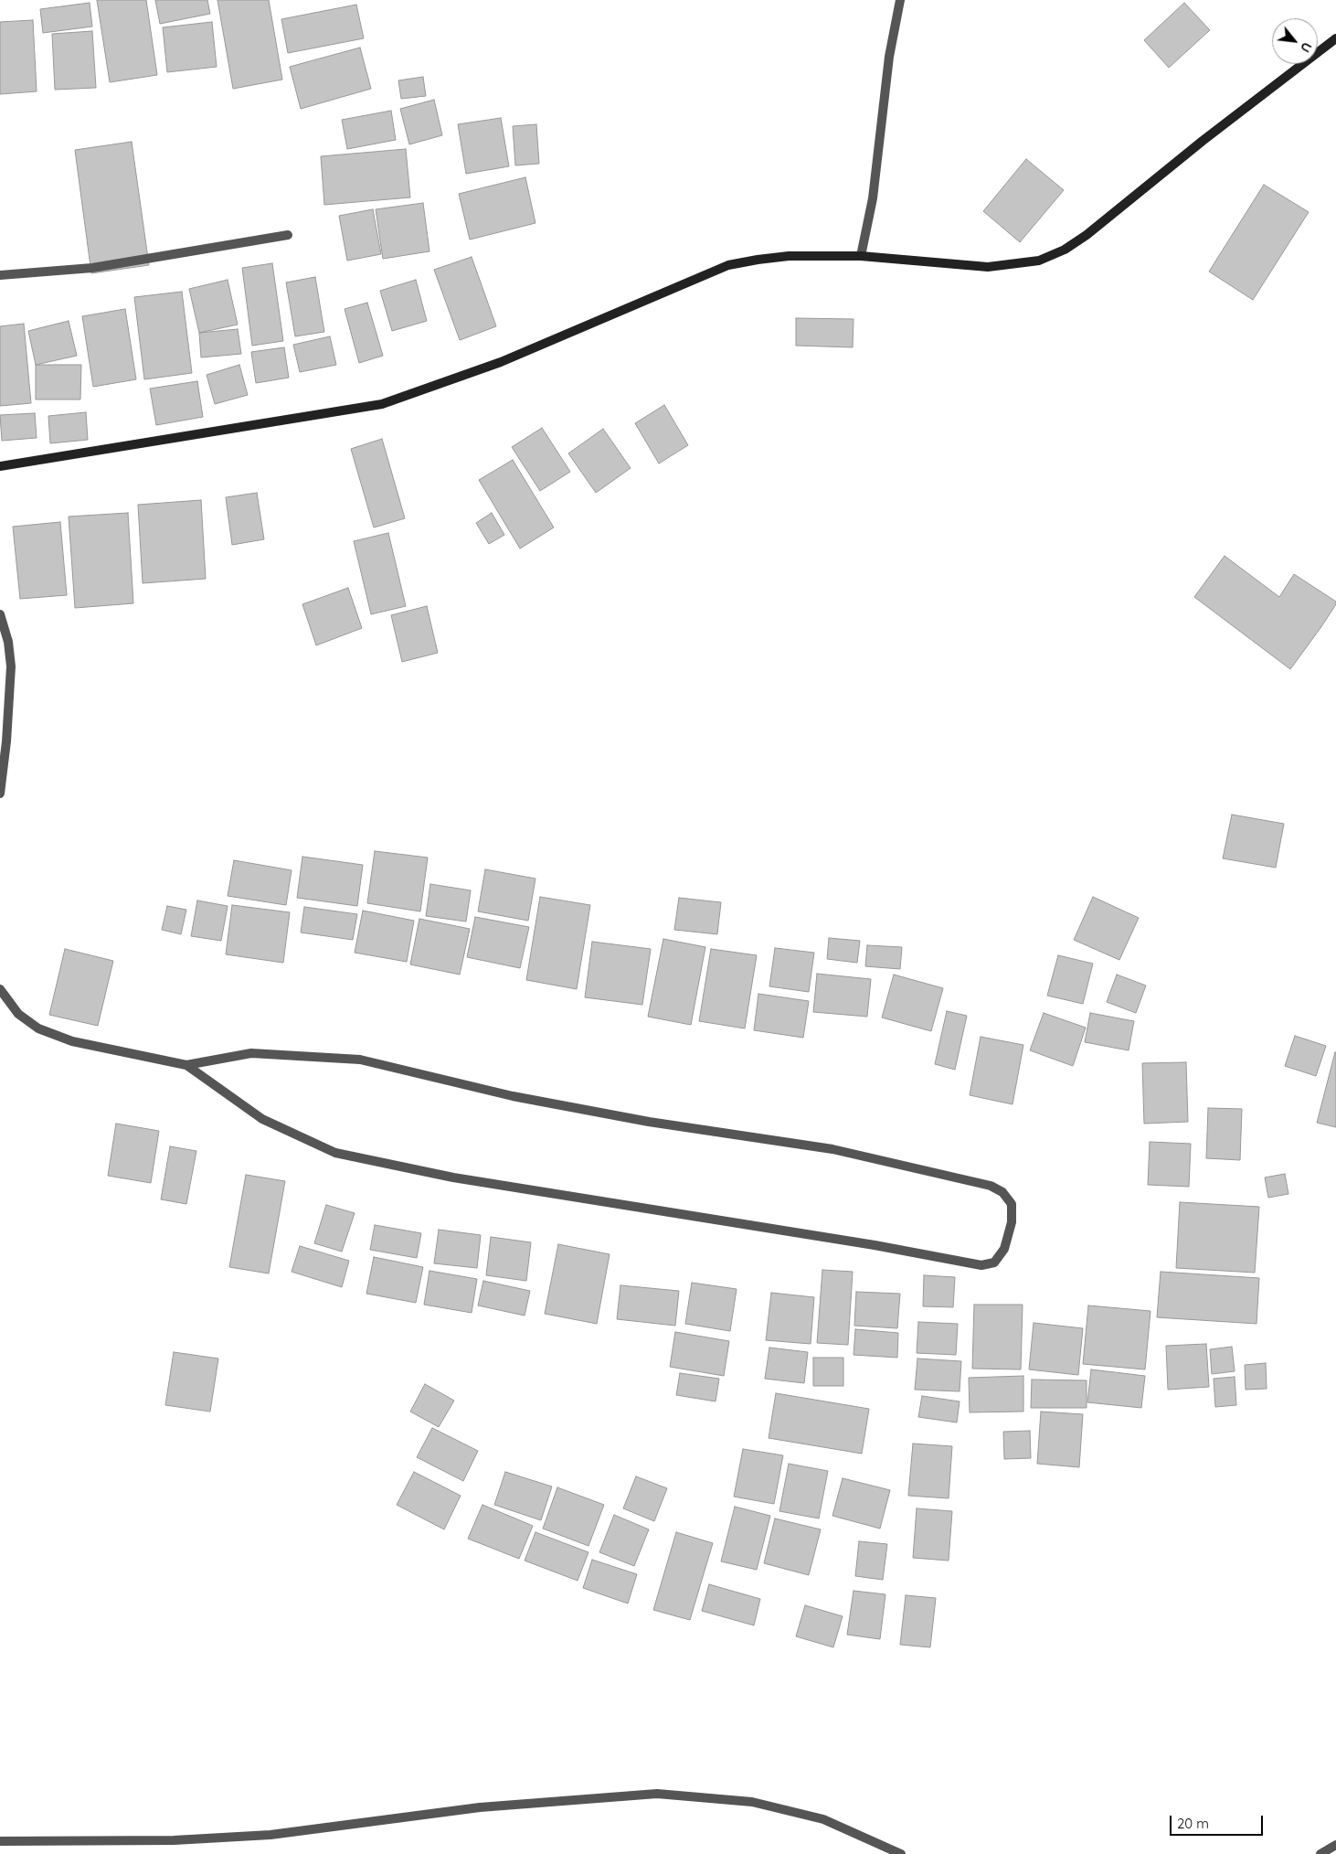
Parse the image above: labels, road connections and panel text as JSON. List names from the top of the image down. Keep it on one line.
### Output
{"scale_bar":"20 m","north":"bottom right"}
